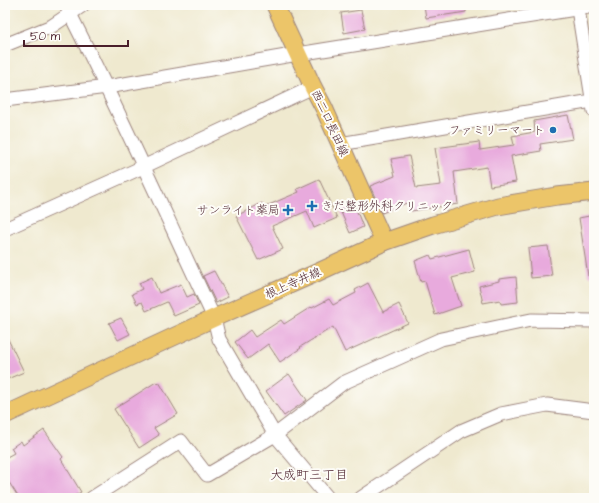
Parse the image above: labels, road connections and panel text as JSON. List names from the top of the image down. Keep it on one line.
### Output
{"streets":{"main road":["西二口長田線","根上寺井線"]},"crossings":[["西二口長田線","根上寺井線"]],"districts":["大成町三丁目"],"places":{"other":["ファミリーマート"],"health":["きだ整形外科クリニック","サンライト薬局"]},"scale_bar":"50 m"}
